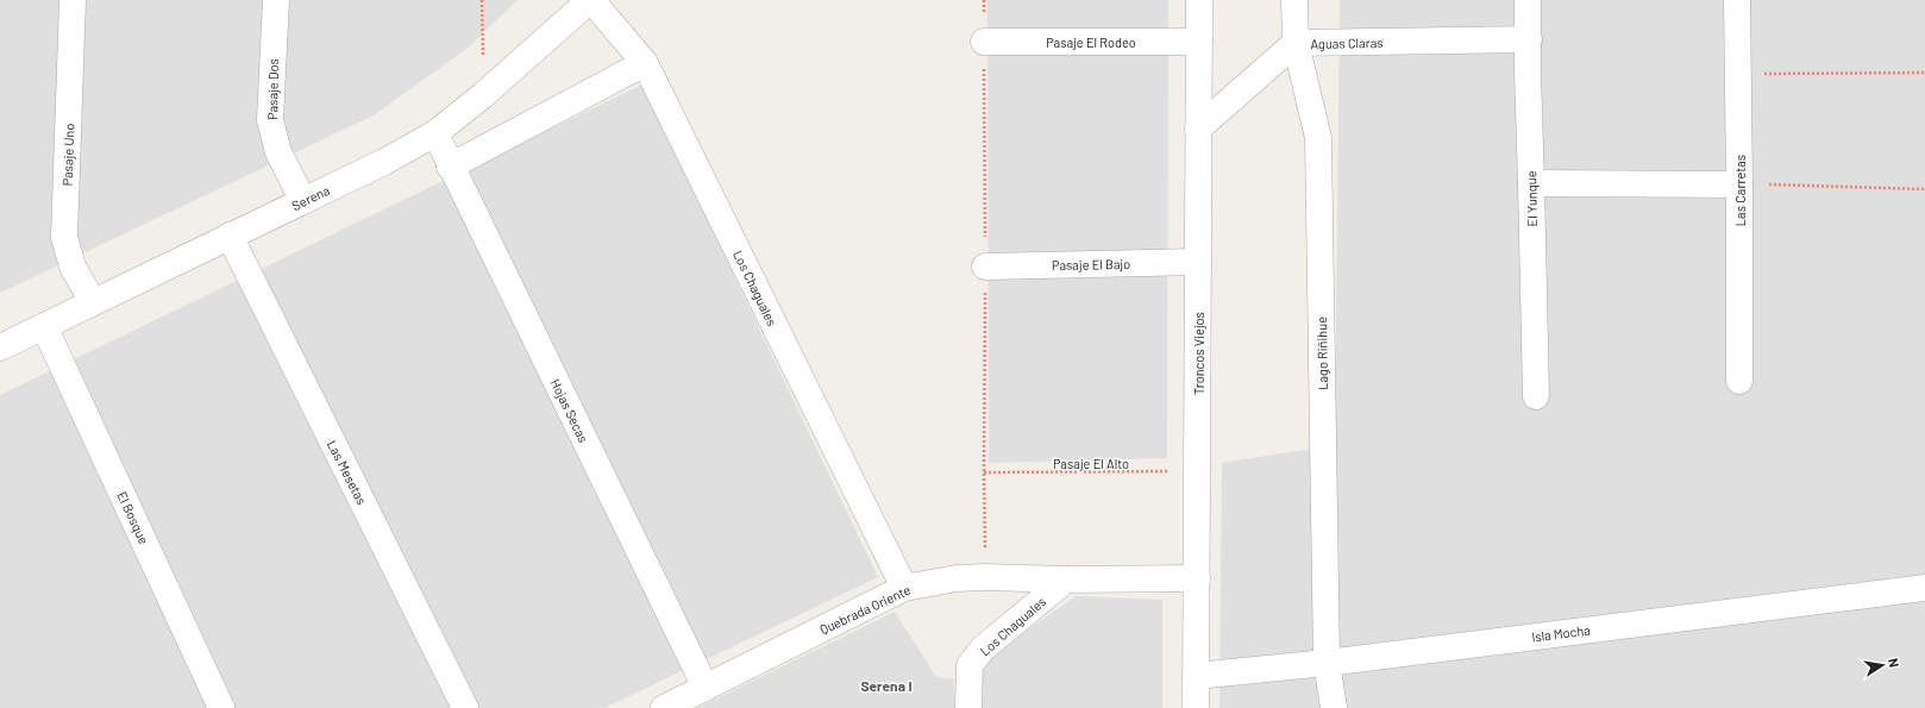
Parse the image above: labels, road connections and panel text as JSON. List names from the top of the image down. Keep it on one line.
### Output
{"streets":{"street":["Pasaje El Rodeo","Aguas Claras","Pasaje Dos","Pasaje Uno","Las Carretas","Serena","El Yunque","Pasaje El Bajo","Los Chaguales","Troncos Viejos","Lago Riñihue","Hojas Secas","Las Mesetas","El Bosque","Quebrada Oriente","Isla Mocha"],"path":["Pasaje El Alto"]},"crossings":[["Pasaje El Rodeo","Troncos Viejos"],["Aguas Claras","El Yunque"],["Aguas Claras","Troncos Viejos"],["Aguas Claras","Lago Riñihue"],["Pasaje Dos","Serena"],["Pasaje Uno","Serena"],["Serena","Los Chaguales"],["Serena","Hojas Secas"],["Serena","Las Mesetas"],["Serena","El Bosque"],["Pasaje El Bajo","Troncos Viejos"],["Los Chaguales","Quebrada Oriente"],["Troncos Viejos","Pasaje El Alto"],["Troncos Viejos","Quebrada Oriente"],["Troncos Viejos","Isla Mocha"],["Lago Riñihue","Isla Mocha"],["Hojas Secas","Quebrada Oriente"]],"districts":["Serena I"],"north":"right"}
